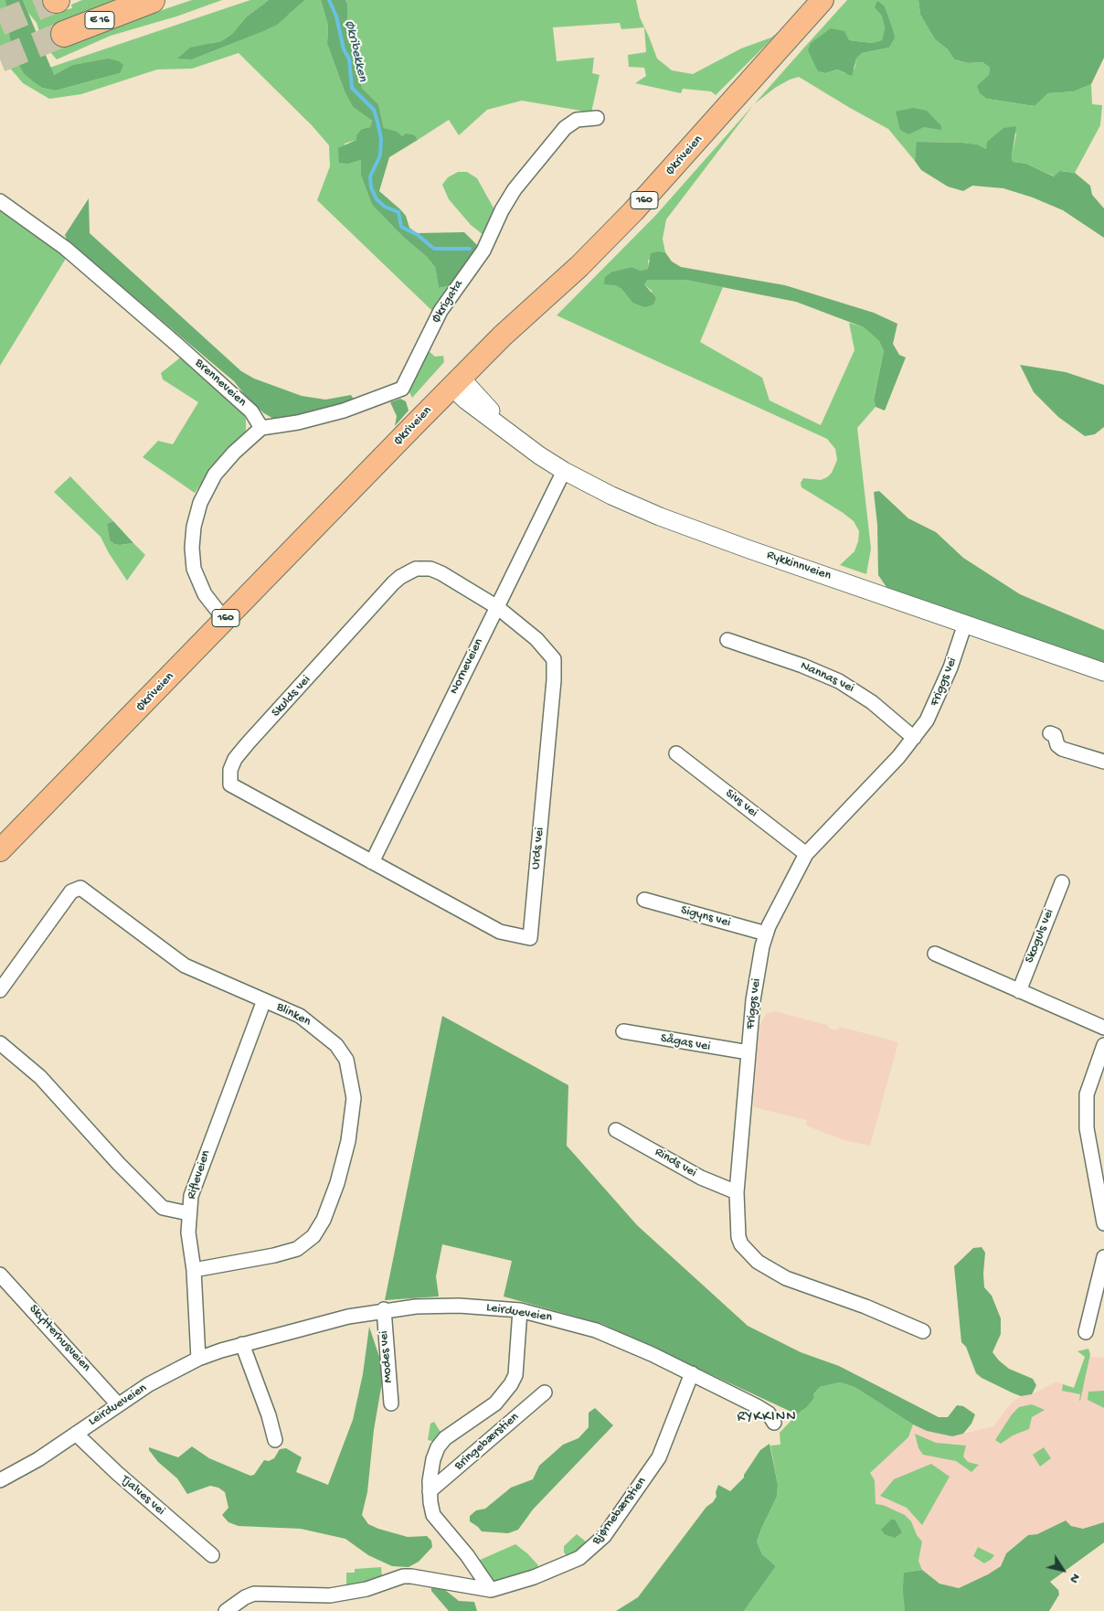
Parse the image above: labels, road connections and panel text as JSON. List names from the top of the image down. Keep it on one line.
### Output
{"streets":{"highway":["E 16"],"main road":["Økriveien","160"],"street":["Økrigata","Brenneveien","Rykkinnveien","Norneveien","Nannas vei","Friggs vei","Skulds vei","Sivs vei","Urds vei","Sigyns vei","Skoguls vei","Blinken","Sågas vei","Rinds vei","Rifleveien","Leirdueveien","Skytterhusveien","Modes vei","Bringebærstien","Tjalves vei","Bjørnebærstien"]},"crossings":[["Økriveien","Rykkinnveien"],["Økrigata","Brenneveien"],["Rykkinnveien","Norneveien"],["Rykkinnveien","Friggs vei"],["Norneveien","Skulds vei"],["Norneveien","Urds vei"],["Nannas vei","Friggs vei"],["Friggs vei","Sivs vei"],["Friggs vei","Sigyns vei"],["Friggs vei","Sågas vei"],["Friggs vei","Rinds vei"],["Skulds vei","Urds vei"],["Blinken","Rifleveien"],["Rifleveien","Leirdueveien"],["Leirdueveien","Skytterhusveien"],["Leirdueveien","Modes vei"],["Leirdueveien","Bringebærstien"],["Leirdueveien","Tjalves vei"],["Leirdueveien","Bjørnebærstien"],["Bringebærstien","Bjørnebærstien"]],"districts":["RYKKINN"],"water":["Økribekken"],"north":"bottom right"}
